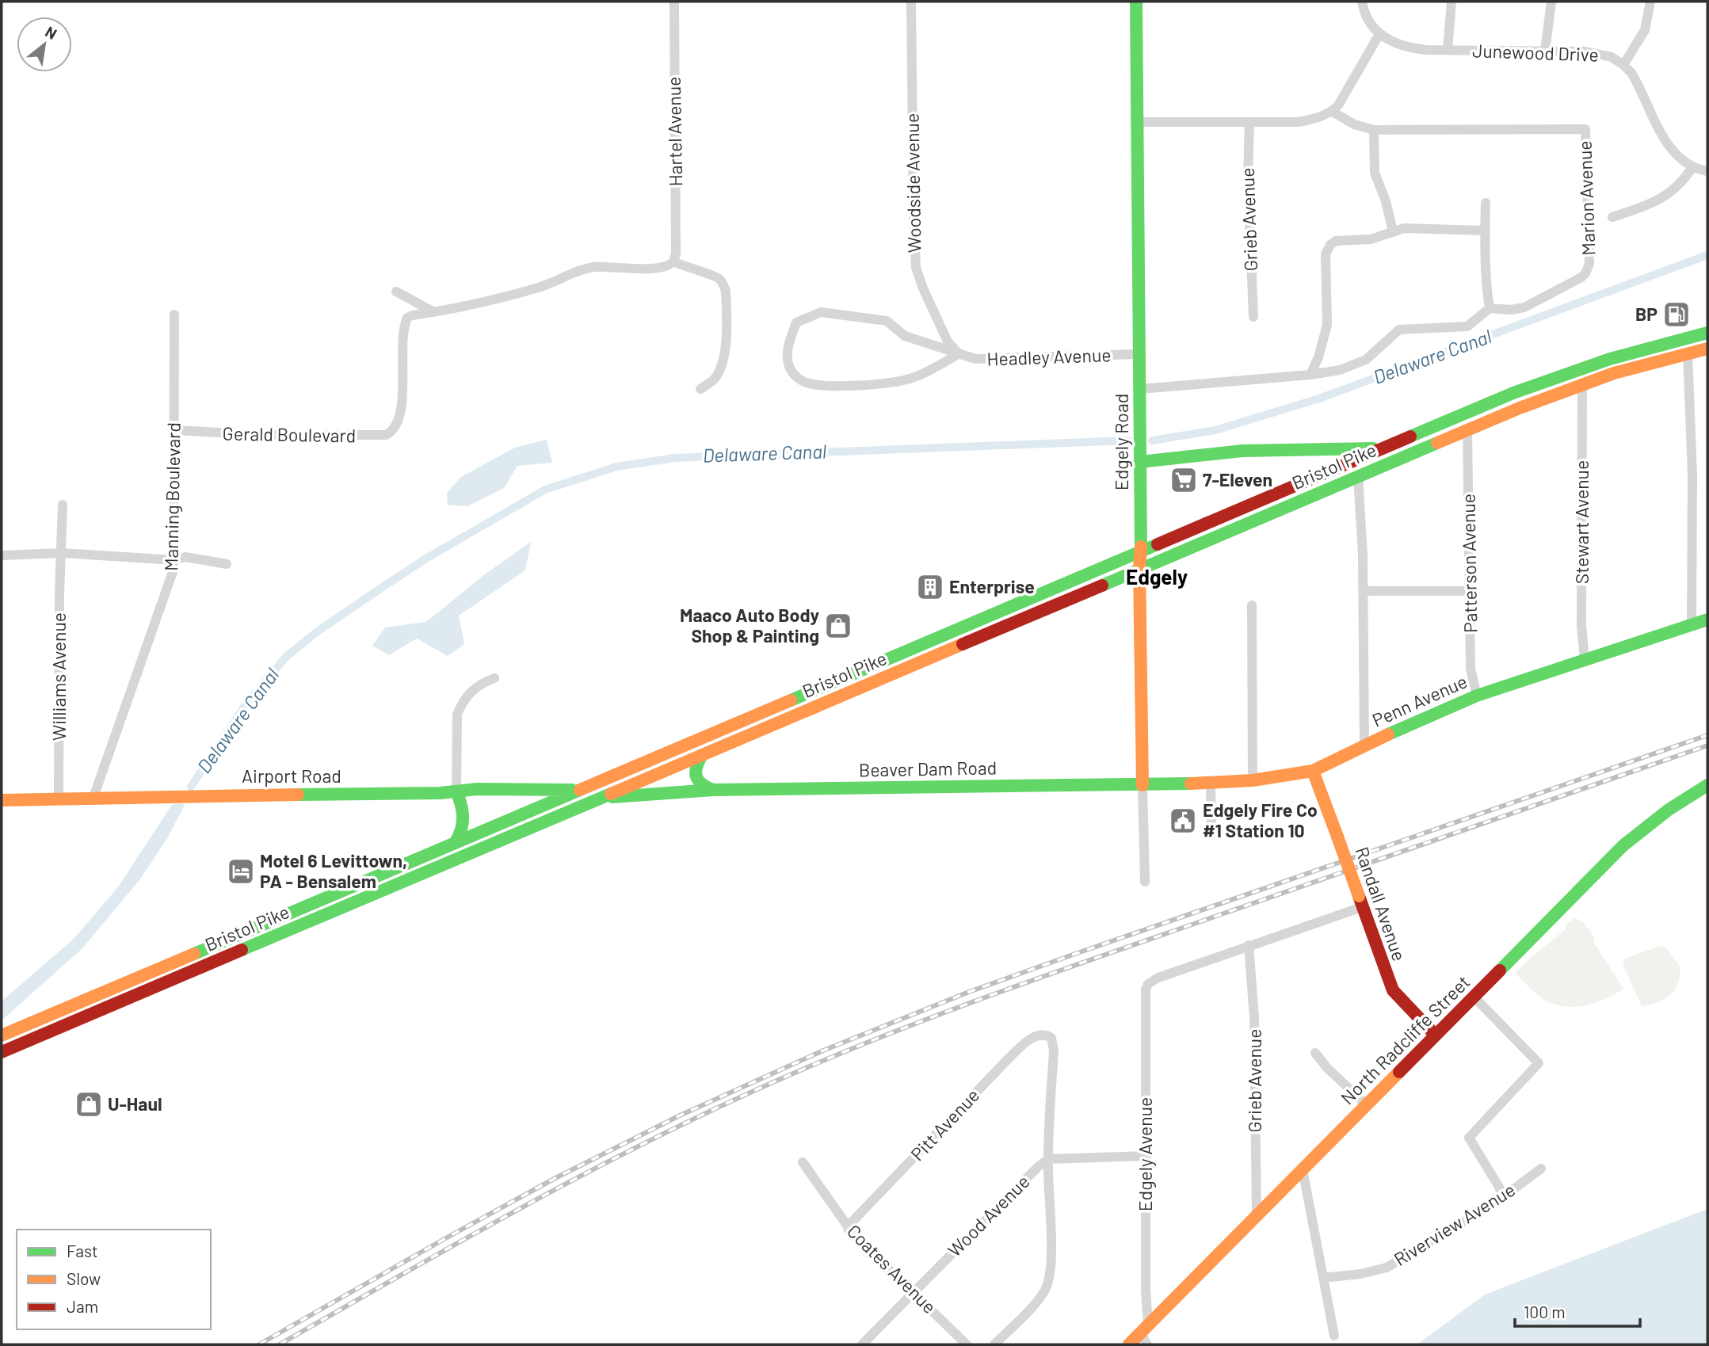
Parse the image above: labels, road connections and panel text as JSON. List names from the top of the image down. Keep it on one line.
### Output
{"streets":{"main road":["Edgely Road","Bristol Pike","Penn Avenue","Beaver Dam Road","Airport Road","Randall Avenue","North Radcliffe Street"],"street":["Junewood Drive","Hartel Avenue","Woodside Avenue","Marion Avenue","Grieb Avenue","Headley Avenue","Gerald Boulevard","Manning Boulevard","Stewart Avenue","Patterson Avenue","Williams Avenue","Pitt Avenue","Edgely Avenue","Wood Avenue","Riverview Avenue","Coates Avenue"]},"crossings":[["Woodside Avenue","Headley Avenue"],["Grieb Avenue","North Radcliffe Street"],["Grieb Avenue","Edgely Avenue"],["Headley Avenue","Edgely Road"],["Gerald Boulevard","Manning Boulevard"],["Edgely Road","Bristol Pike"],["Edgely Road","Penn Avenue"],["Edgely Road","Beaver Dam Road"],["Bristol Pike","Stewart Avenue"],["Bristol Pike","Patterson Avenue"],["Bristol Pike","Beaver Dam Road"],["Bristol Pike","Airport Road"],["Manning Boulevard","Airport Road"],["Stewart Avenue","Penn Avenue"],["Patterson Avenue","Penn Avenue"],["Williams Avenue","Airport Road"],["Penn Avenue","Beaver Dam Road"],["Penn Avenue","Randall Avenue"],["Randall Avenue","North Radcliffe Street"],["North Radcliffe Street","Edgely Avenue"],["Pitt Avenue","Wood Avenue"],["Pitt Avenue","Coates Avenue"],["Wood Avenue","Coates Avenue"]],"districts":["Edgely"],"water":["Delaware Canal"],"places":{"fuel station":["BP"],"supermarket":["7-Eleven"],"building":["Enterprise"],"shop":["Maaco Auto Body Shop & Painting","U-Haul"],"public building":["Edgely Fire Co #1 Station 10"],"hotel":["Motel 6 Levittown, PA - Bensalem"]},"legend":["Fast","Slow","Jam"],"scale_bar":"100 m","north":"top right"}
